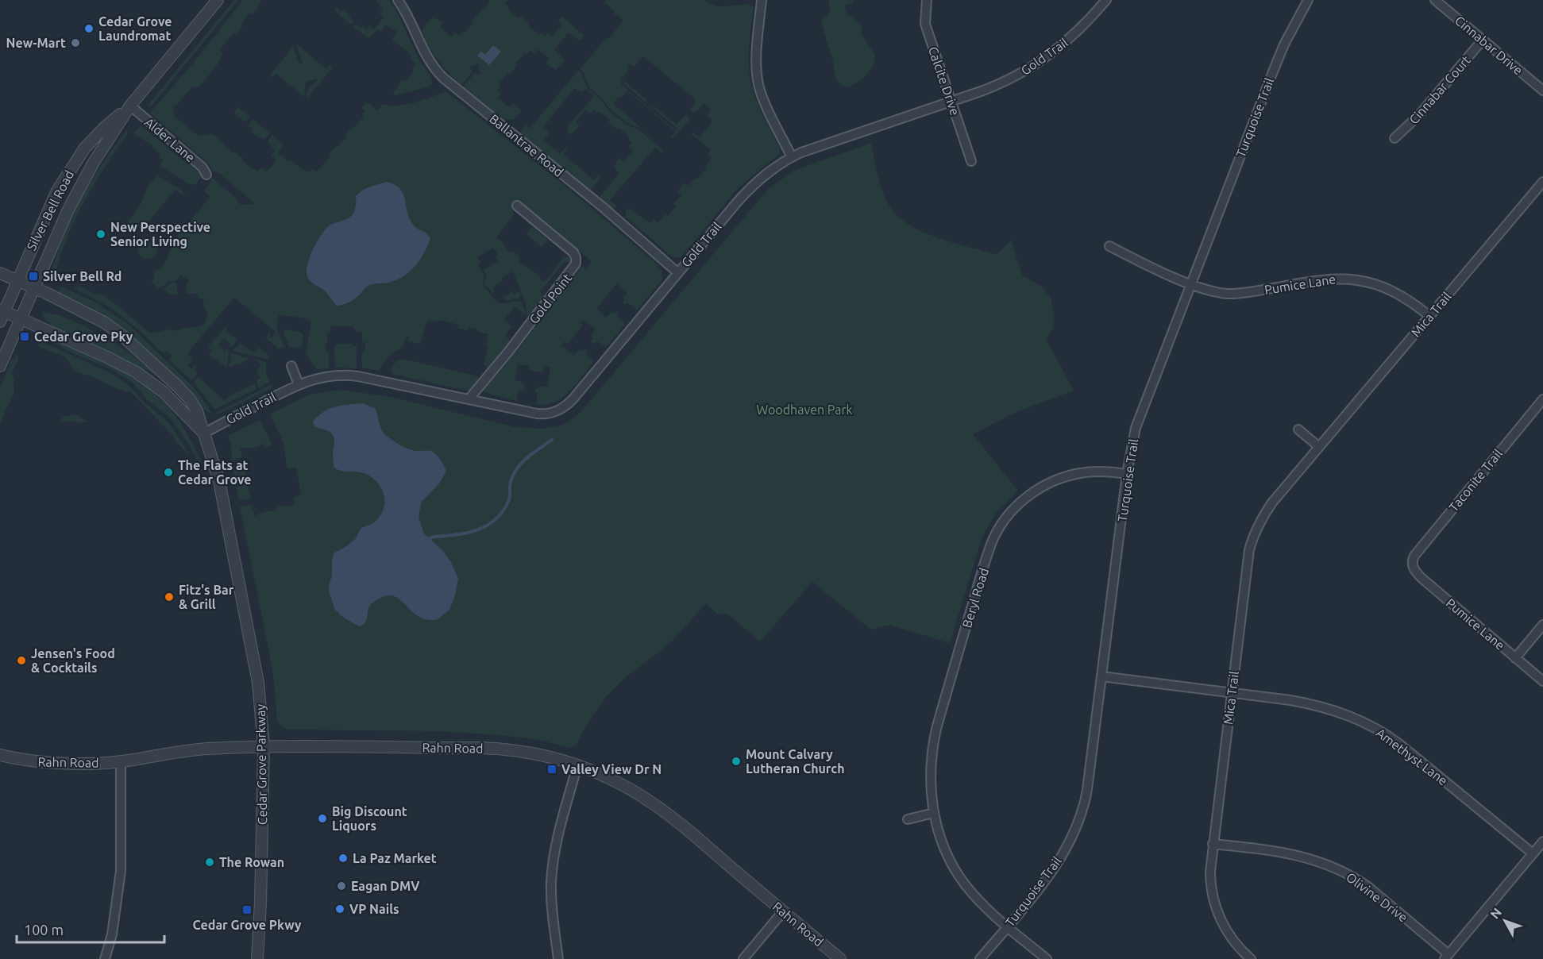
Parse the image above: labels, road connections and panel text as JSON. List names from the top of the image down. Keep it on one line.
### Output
{"streets":{"street":["Cinnabar Drive","Gold Trail","Calcite Drive","Cinnabar Court","Turquoise Trail","Alder Lane","Ballantrae Road","Silver Bell Road","Pumice Lane","Gold Point","Mica Trail","Taconite Trail","Beryl Road","Rahn Road","Amethyst Lane","Cedar Grove Parkway","Olivine Drive"]},"crossings":[["Cinnabar Drive","Cinnabar Court"],["Gold Trail","Calcite Drive"],["Gold Trail","Ballantrae Road"],["Gold Trail","Gold Point"],["Gold Trail","Cedar Grove Parkway"],["Turquoise Trail","Pumice Lane"],["Turquoise Trail","Beryl Road"],["Turquoise Trail","Amethyst Lane"],["Alder Lane","Silver Bell Road"],["Silver Bell Road","Cedar Grove Parkway"],["Pumice Lane","Mica Trail"],["Pumice Lane","Taconite Trail"],["Mica Trail","Amethyst Lane"],["Mica Trail","Olivine Drive"],["Rahn Road","Cedar Grove Parkway"]],"parks":["Woodhaven Park"],"places":{"other":["Cedar Grove Laundromat","New-Mart","New Perspective Senior Living","The Flats at Cedar Grove","Fitz's Bar & Grill","Jensen's Food & Cocktails","Mount Calvary Lutheran Church","Big Discount Liquors","La Paz Market","The Rowan","Eagan DMV","VP Nails"],"transit":["Silver Bell Rd","Cedar Grove Pky","Valley View Dr N","Cedar Grove Pkwy"]},"scale_bar":"100 m","north":"top left"}
